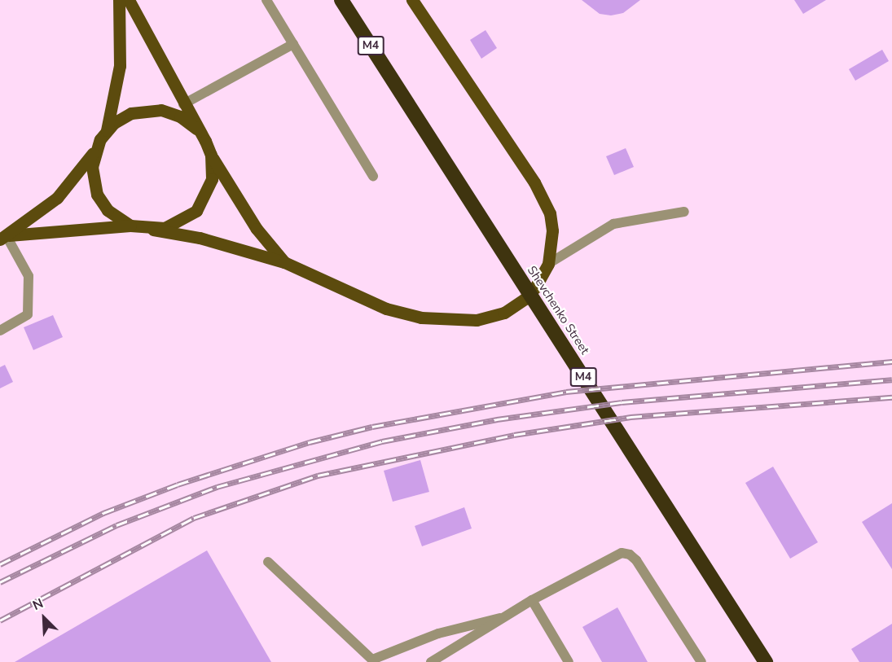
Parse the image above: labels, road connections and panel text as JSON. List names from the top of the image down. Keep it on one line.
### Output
{"streets":{"highway":["M4","Shevchenko Street"]},"north":"top left"}
